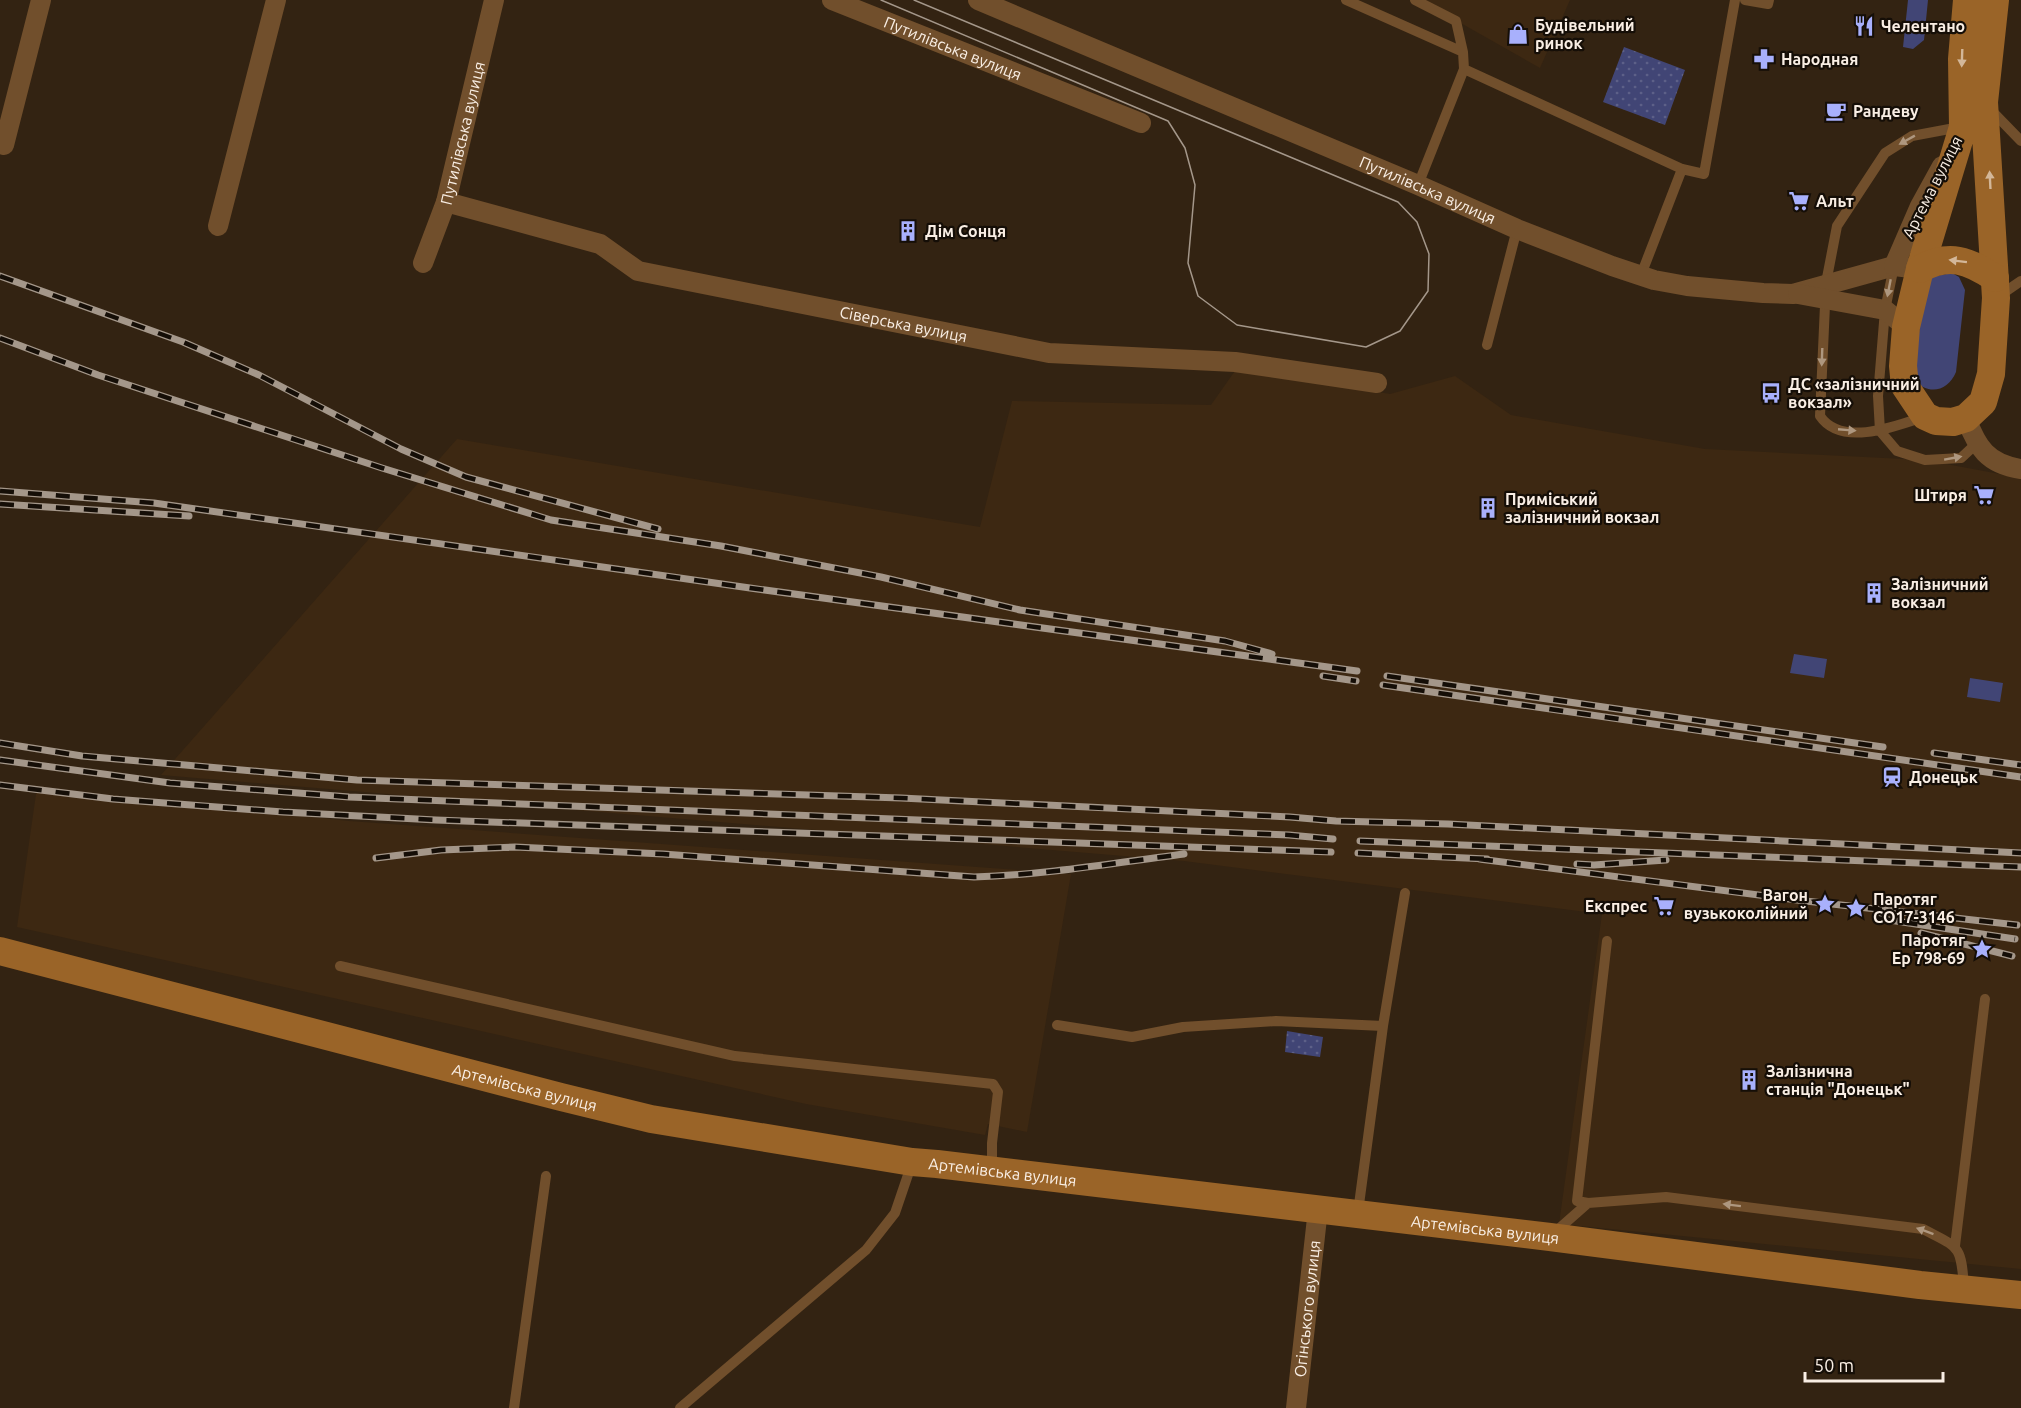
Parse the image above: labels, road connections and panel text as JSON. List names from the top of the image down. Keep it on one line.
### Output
{"streets":{"main road":["Артема вулиця","Артемівська вулиця"],"street":["Путилівська вулиця","Сіверська вулиця","Огінського вулиця"]},"crossings":[["Путилівська вулиця","Артема вулиця"],["Путилівська вулиця","Сіверська вулиця"],["Артемівська вулиця","Огінського вулиця"]],"places":{"restaurant":["Челентано"],"shop":["Будівельний ринок"],"pharmacy":["Народная"],"cafe":["Рандеву"],"supermarket":["Альт","Штиря","Експрес"],"building":["Дім Сонця","Приміський залізничний вокзал","Залізничний вокзал","Залізнична станція \"Донецьк\""],"bus stop":["ДС «залізничний вокзал»"],"station":["Донецьк"],"place":["Вагон вузькоколійний","Паротяг СО17-3146","Паротяг Ер 798-69"]},"scale_bar":"50 m"}
